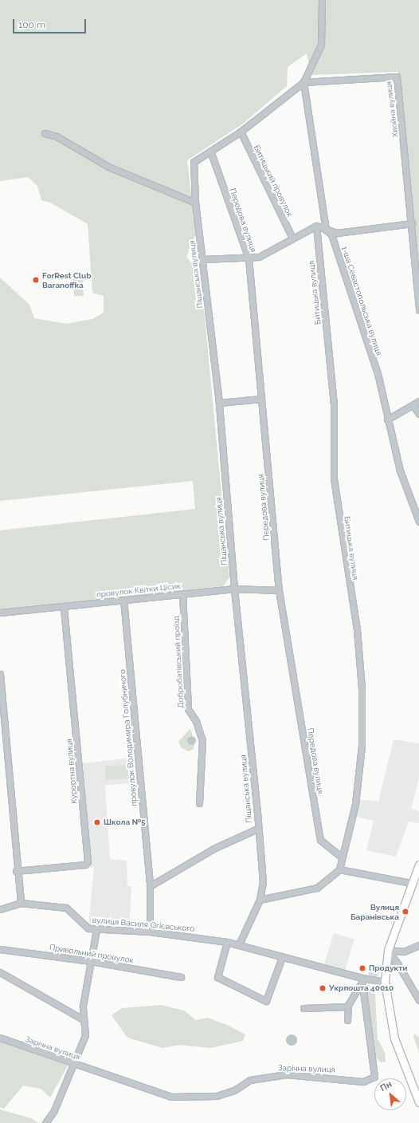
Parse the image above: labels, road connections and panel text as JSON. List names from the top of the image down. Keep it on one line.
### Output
{"streets":{"street":["Хвойна вулиця","Битицький провулок","Передова вулиця","Піщанська вулиця","Битицька вулиця","1-ша Севастопольська вулиця","провулок Квітки Цісик","Добробатівський проїзд","провулок Володимира Голубничого","Курортна вулиця","вулиця Василя Огієвського","Привольний провулок","Зарічна вулиця"]},"crossings":[["Хвойна вулиця","1-ша Севастопольська вулиця"],["Передова вулиця","Піщанська вулиця"],["Передова вулиця","Битицька вулиця"],["Передова вулиця","провулок Квітки Цісик"],["Піщанська вулиця","провулок Квітки Цісик"],["Піщанська вулиця","вулиця Василя Огієвського"],["провулок Квітки Цісик","Добробатівський проїзд"],["провулок Квітки Цісик","провулок Володимира Голубничого"],["провулок Квітки Цісик","Курортна вулиця"],["провулок Володимира Голубничого","вулиця Василя Огієвського"],["вулиця Василя Огієвського","Зарічна вулиця"]],"places":["ForRest Club Baranoffka","Школа №5","Вулиця Баранівська","Продукти","Укрпошта 40010"],"scale_bar":"100 m","north":"top left"}
